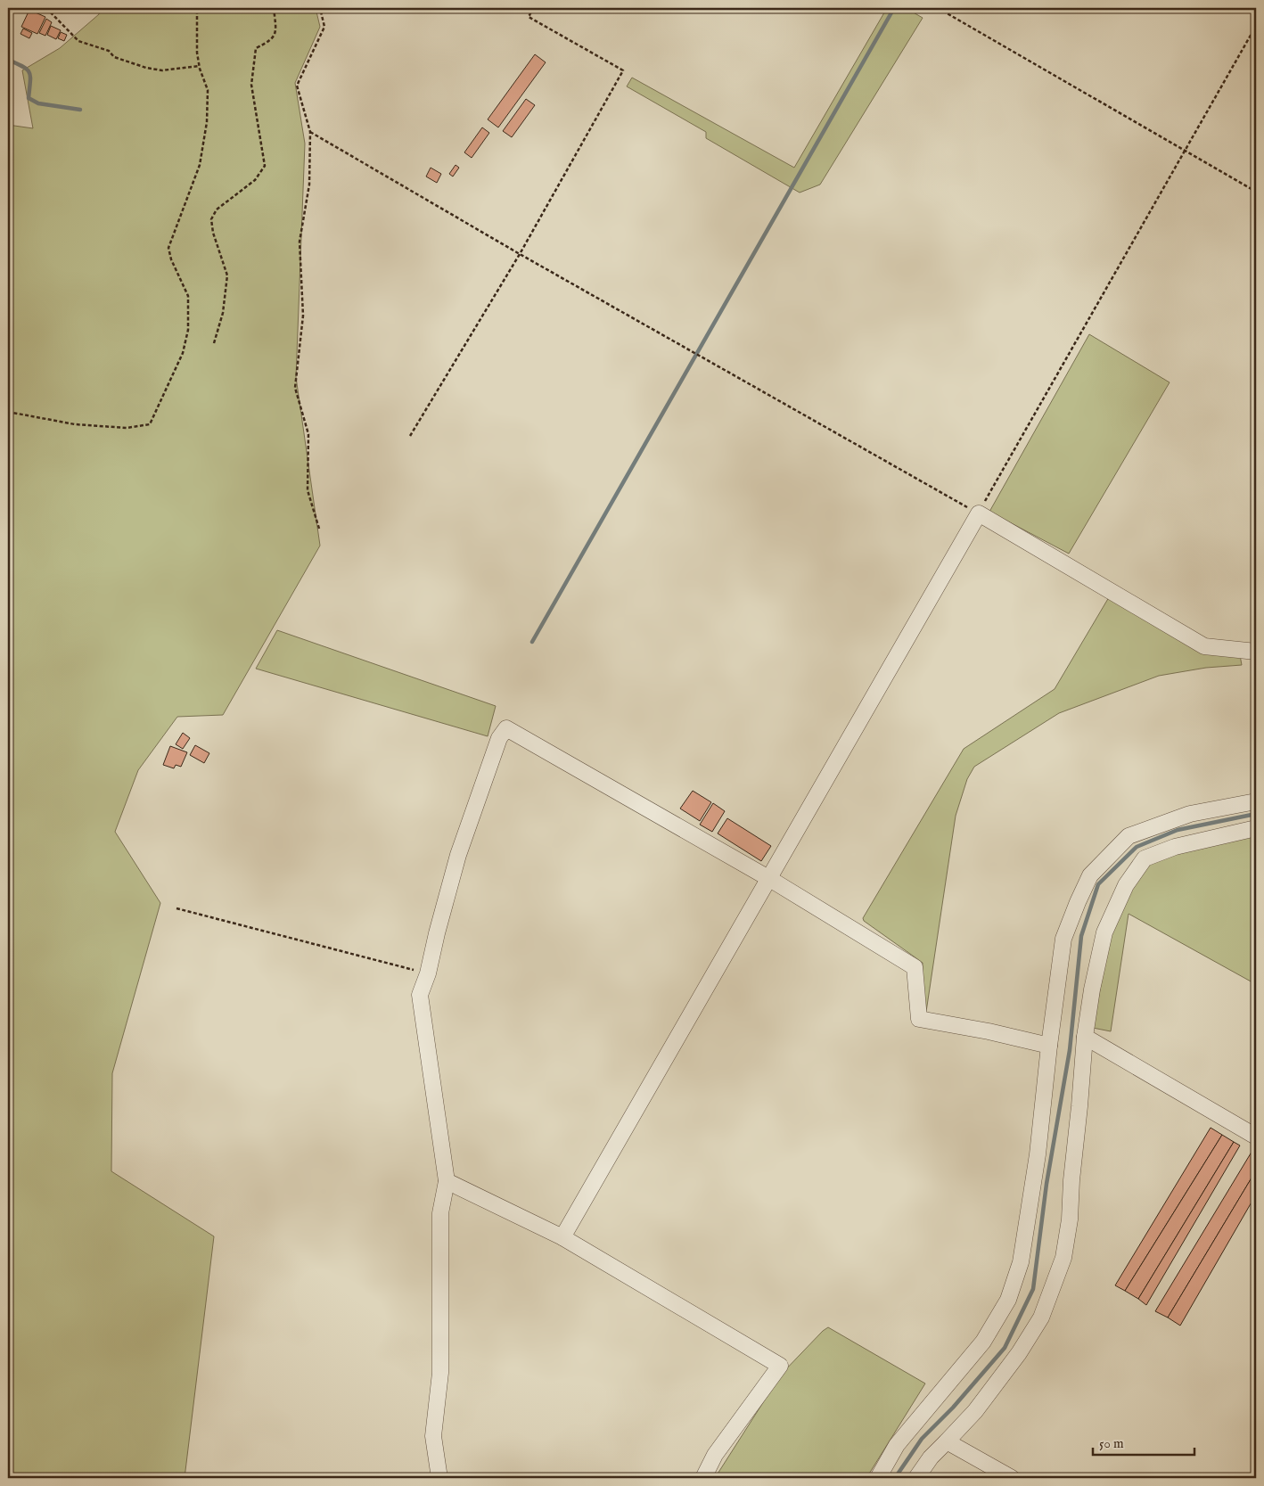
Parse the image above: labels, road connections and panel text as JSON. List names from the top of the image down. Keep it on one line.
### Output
{"scale_bar":"50 m"}
